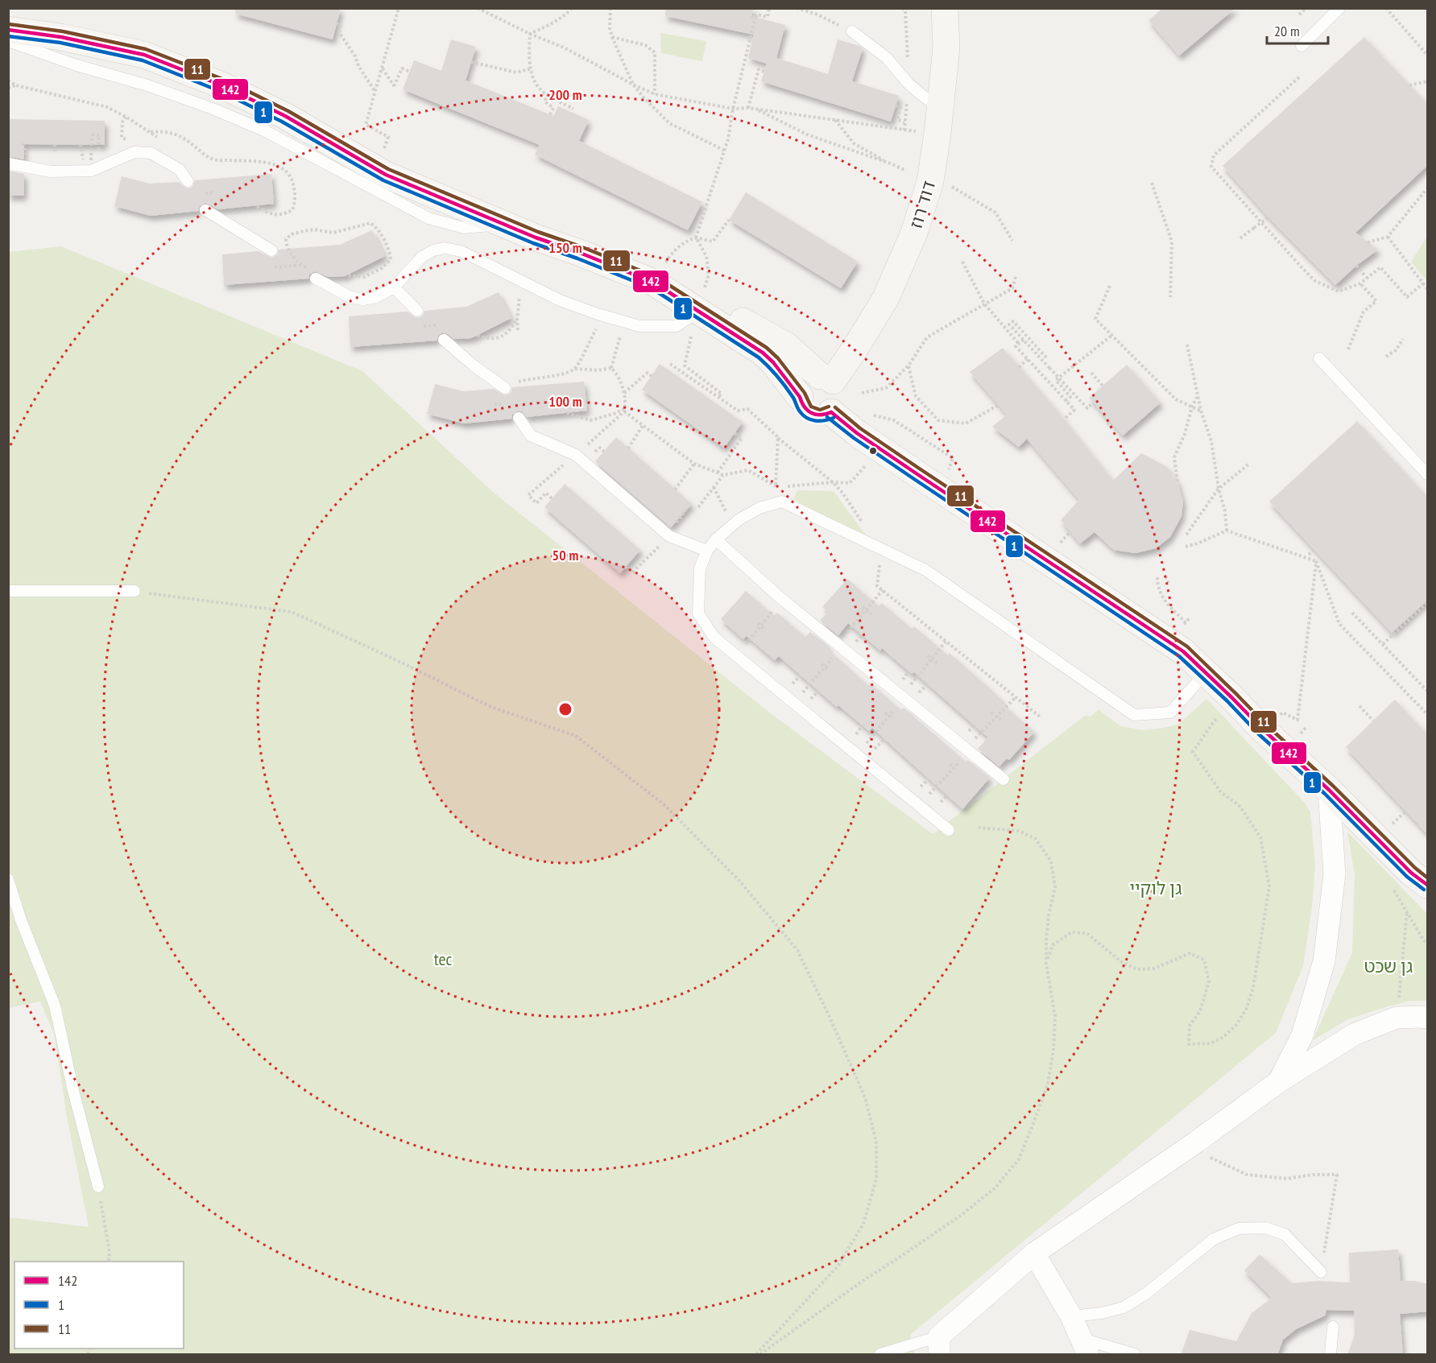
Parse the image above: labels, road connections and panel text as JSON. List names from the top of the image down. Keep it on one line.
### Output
{"streets":{"street":["דוד רוז"]},"parks":["גן לוקיי","tec","גן שכט"],"lines":["transit line 11","transit line 142","transit line 1"],"legend":["142","1","11"],"scale_bar":"20 m","rings":["200 m","150 m","100 m","50 m"]}
